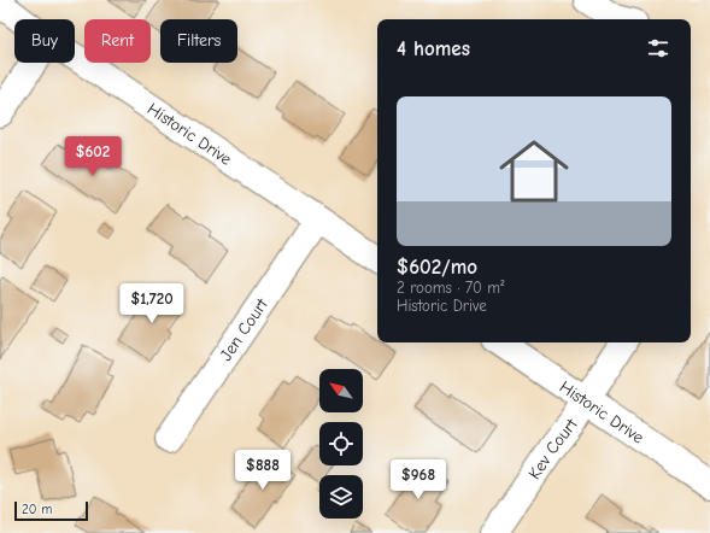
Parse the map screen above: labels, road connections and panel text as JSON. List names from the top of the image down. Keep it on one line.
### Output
{"streets":{"street":["Historic Drive","Jen Court","Kev Court"]},"crossings":[["Historic Drive","Jen Court"],["Historic Drive","Kev Court"]],"scale_bar":"20 m","north":"top left","page":{"chip":["Buy","Rent","Filters"],"heading":"4 homes","list":[{"name":"$602/mo","note":"2 rooms · 70 m² · Historic Drive"}],"price":["$602","$1,720","$888","$968"],"scale":"20 m"}}
